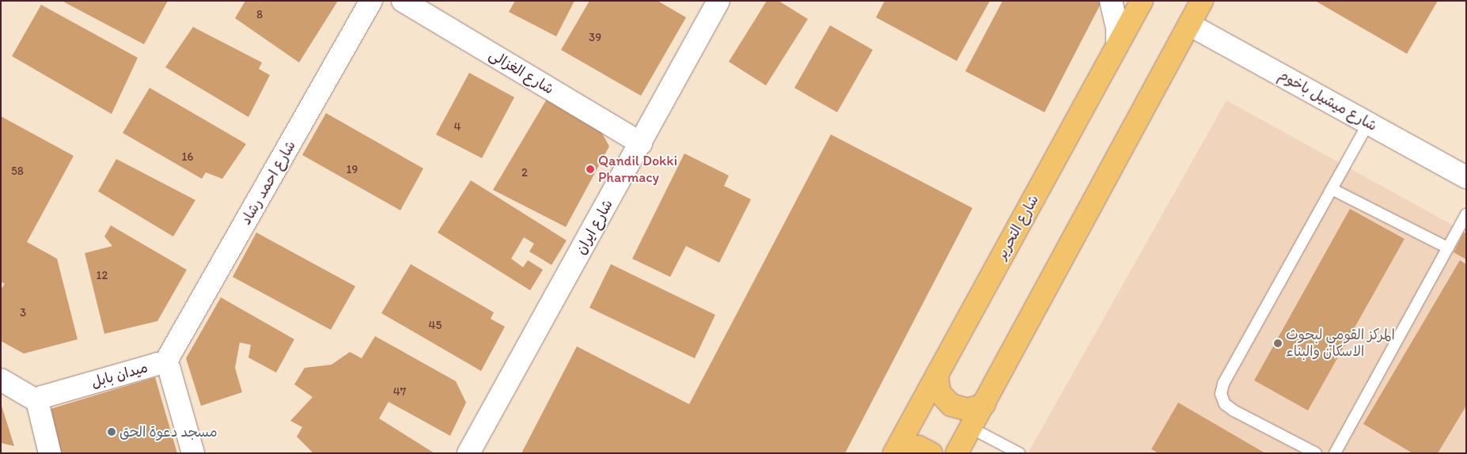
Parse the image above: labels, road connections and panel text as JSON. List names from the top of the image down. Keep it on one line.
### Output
{"streets":{"main road":["شارع التحرير"],"street":["شارع الغزالى","شارع ميشيل باخوم","شارع احمد رشاد","شارع ايران","ميدان بابل"]},"crossings":[["شارع الغزالى","شارع ايران"],["شارع احمد رشاد","ميدان بابل"]],"places":["Qandil Dokki Pharmacy","المركز القومي لبحوث الاسكان والبناء","مسجد دعوة الحق"],"house_numbers":["8","39","4","16","19","58","2","12","3","45","47"]}
